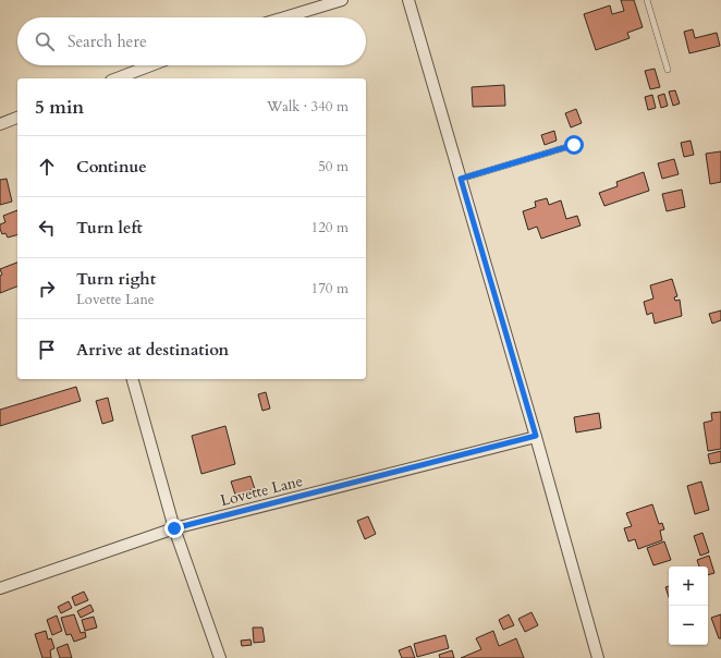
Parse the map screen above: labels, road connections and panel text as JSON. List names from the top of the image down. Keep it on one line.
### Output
{"streets":{"street":["Lovette Lane"]},"page":{"search":"Search here","heading":["5 min","Walk · 340 m"],"list":[["Continue","50 m"],["Turn left","120 m"],["Turn right","Lovette Lane","170 m"],"Arrive at destination"],"map_buttons":["+","−"]}}
